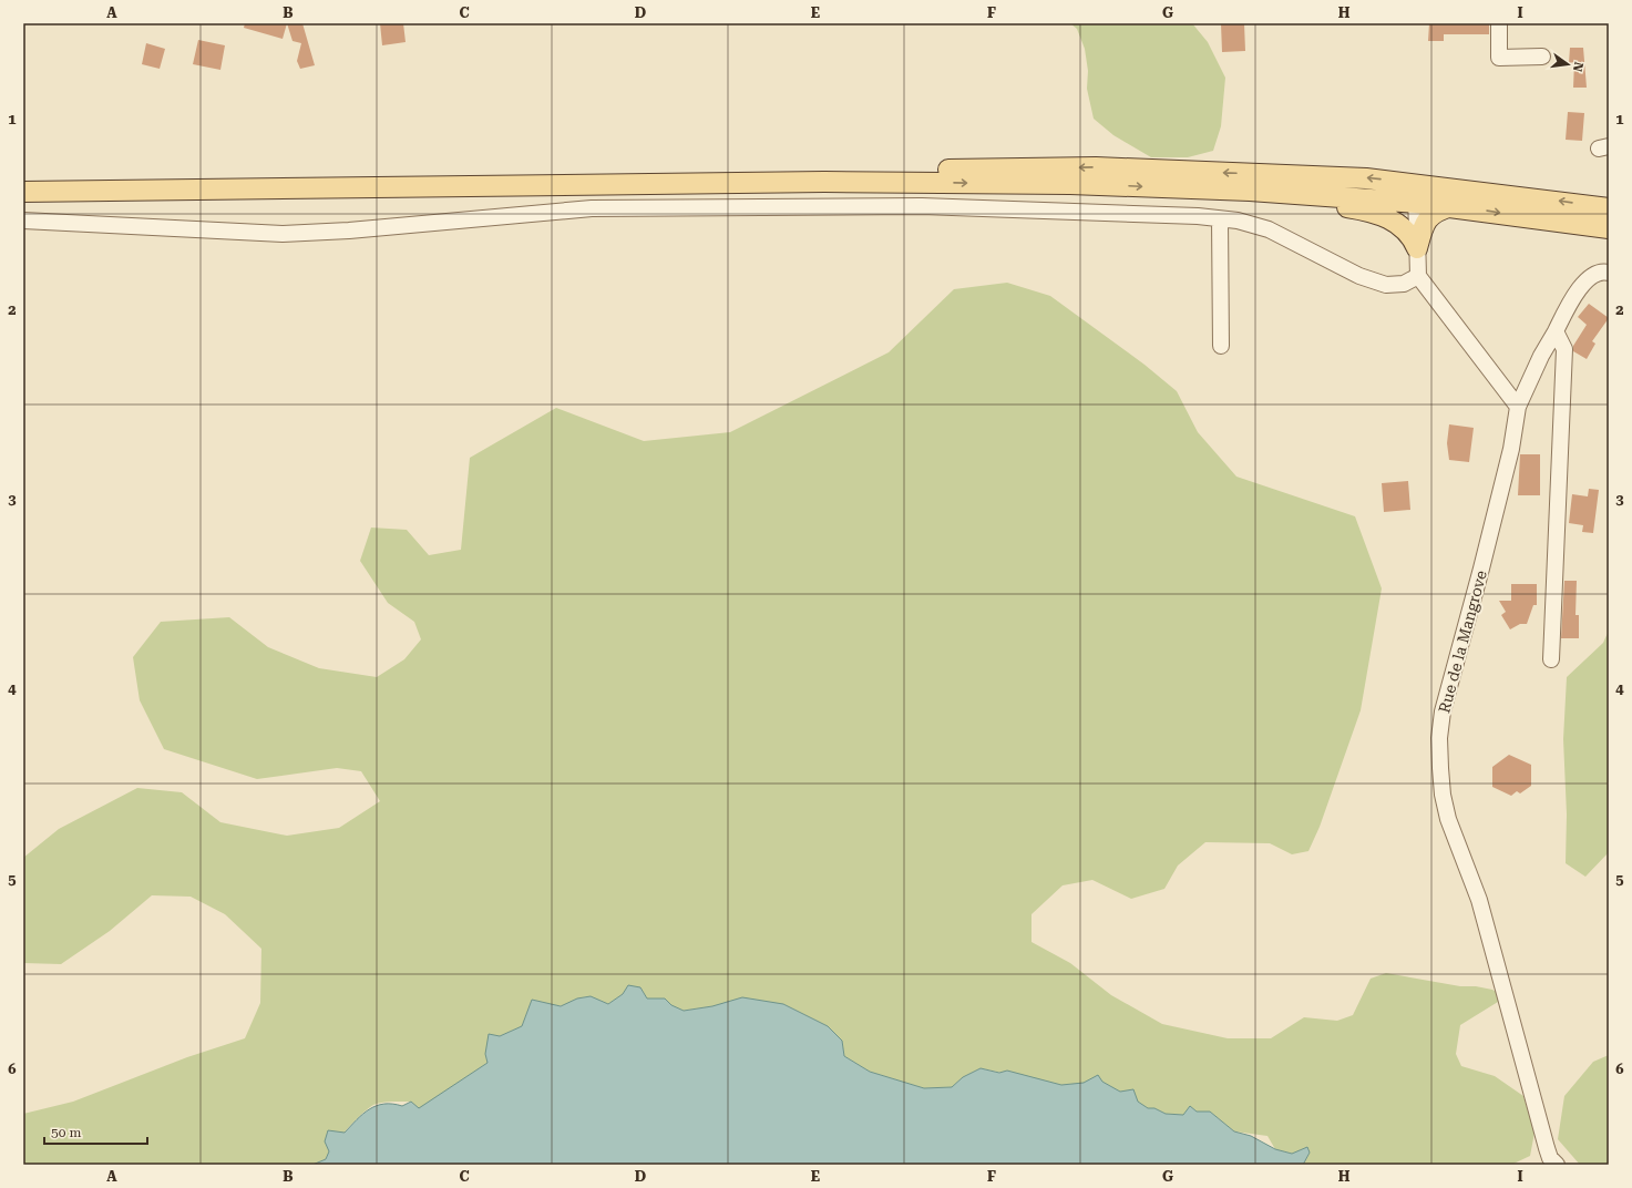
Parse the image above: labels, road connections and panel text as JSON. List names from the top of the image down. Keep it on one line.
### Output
{"streets":{"street":["Rue de la Mangrove"]},"scale_bar":"50 m","north":"right","grid":{"columns":["A","B","C","D","E","F","G","H","I"],"rows":["1","2","3","4","5","6"]}}
